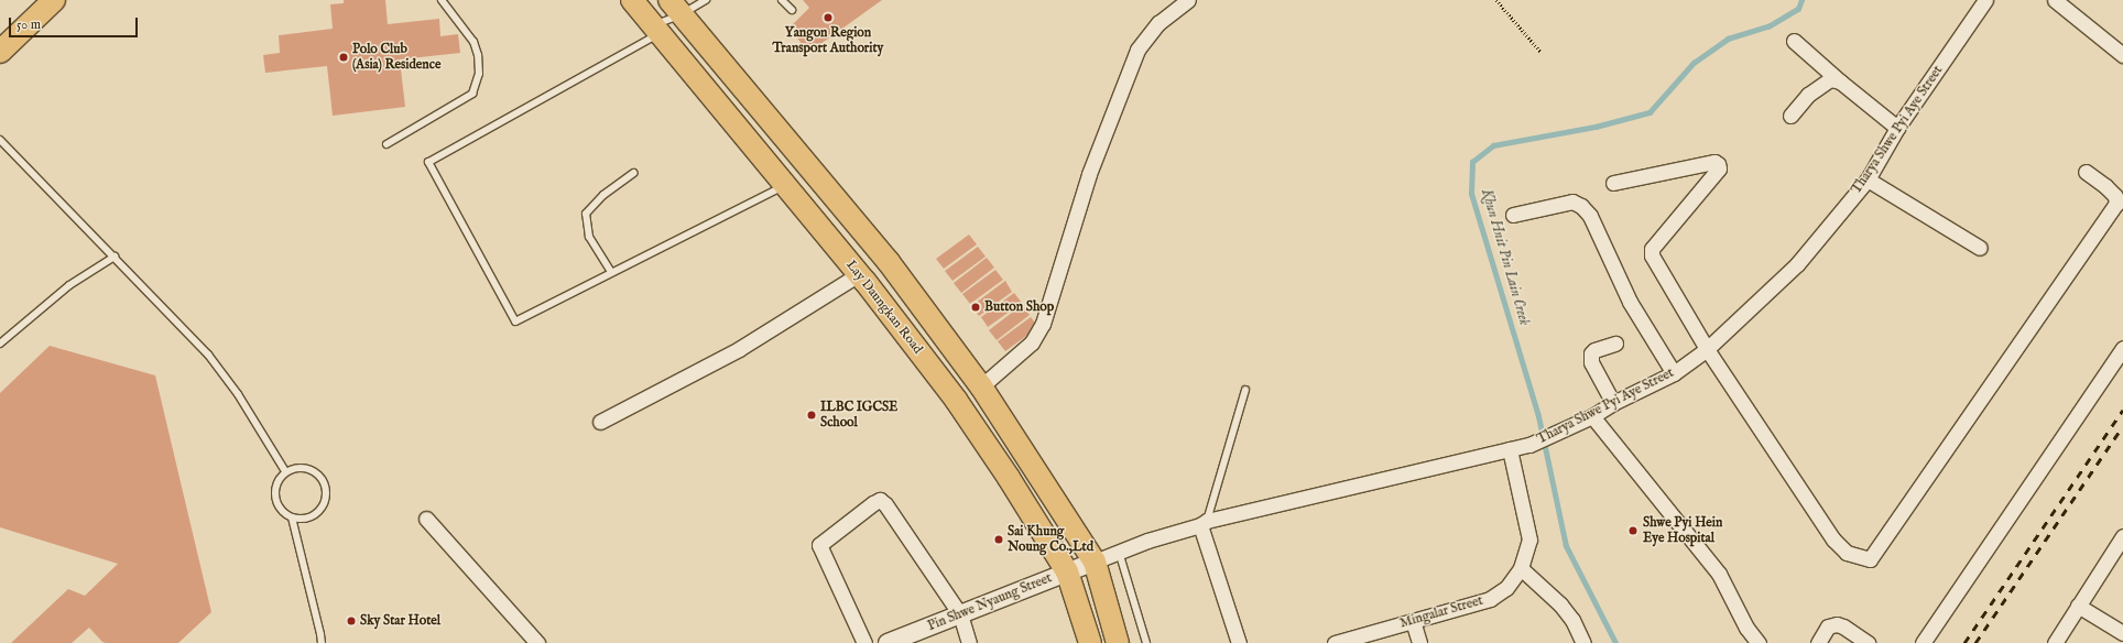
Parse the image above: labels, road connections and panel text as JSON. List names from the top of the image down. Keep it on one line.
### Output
{"streets":{"main road":["Lay Daungkan Road"],"street":["Tharya Shwe Pyi Aye Street","Pin Shwe Nyaung Street","Mingalar Street"]},"crossings":[["Tharya Shwe Pyi Aye Street","Lay Daungkan Road"],["Tharya Shwe Pyi Aye Street","Pin Shwe Nyaung Street"],["Tharya Shwe Pyi Aye Street","Mingalar Street"],["Lay Daungkan Road","Pin Shwe Nyaung Street"]],"water":["Khun Hnit Pin Lain Creek"],"places":["Yangon Region Transport Authority","Polo Club (Asia) Residence","Button Shop","ILBC IGCSE School","Shwe Pyi Hein Eye Hospital","Sai Khung Noung Co.,Ltd","Sky Star Hotel"],"scale_bar":"50 m"}
